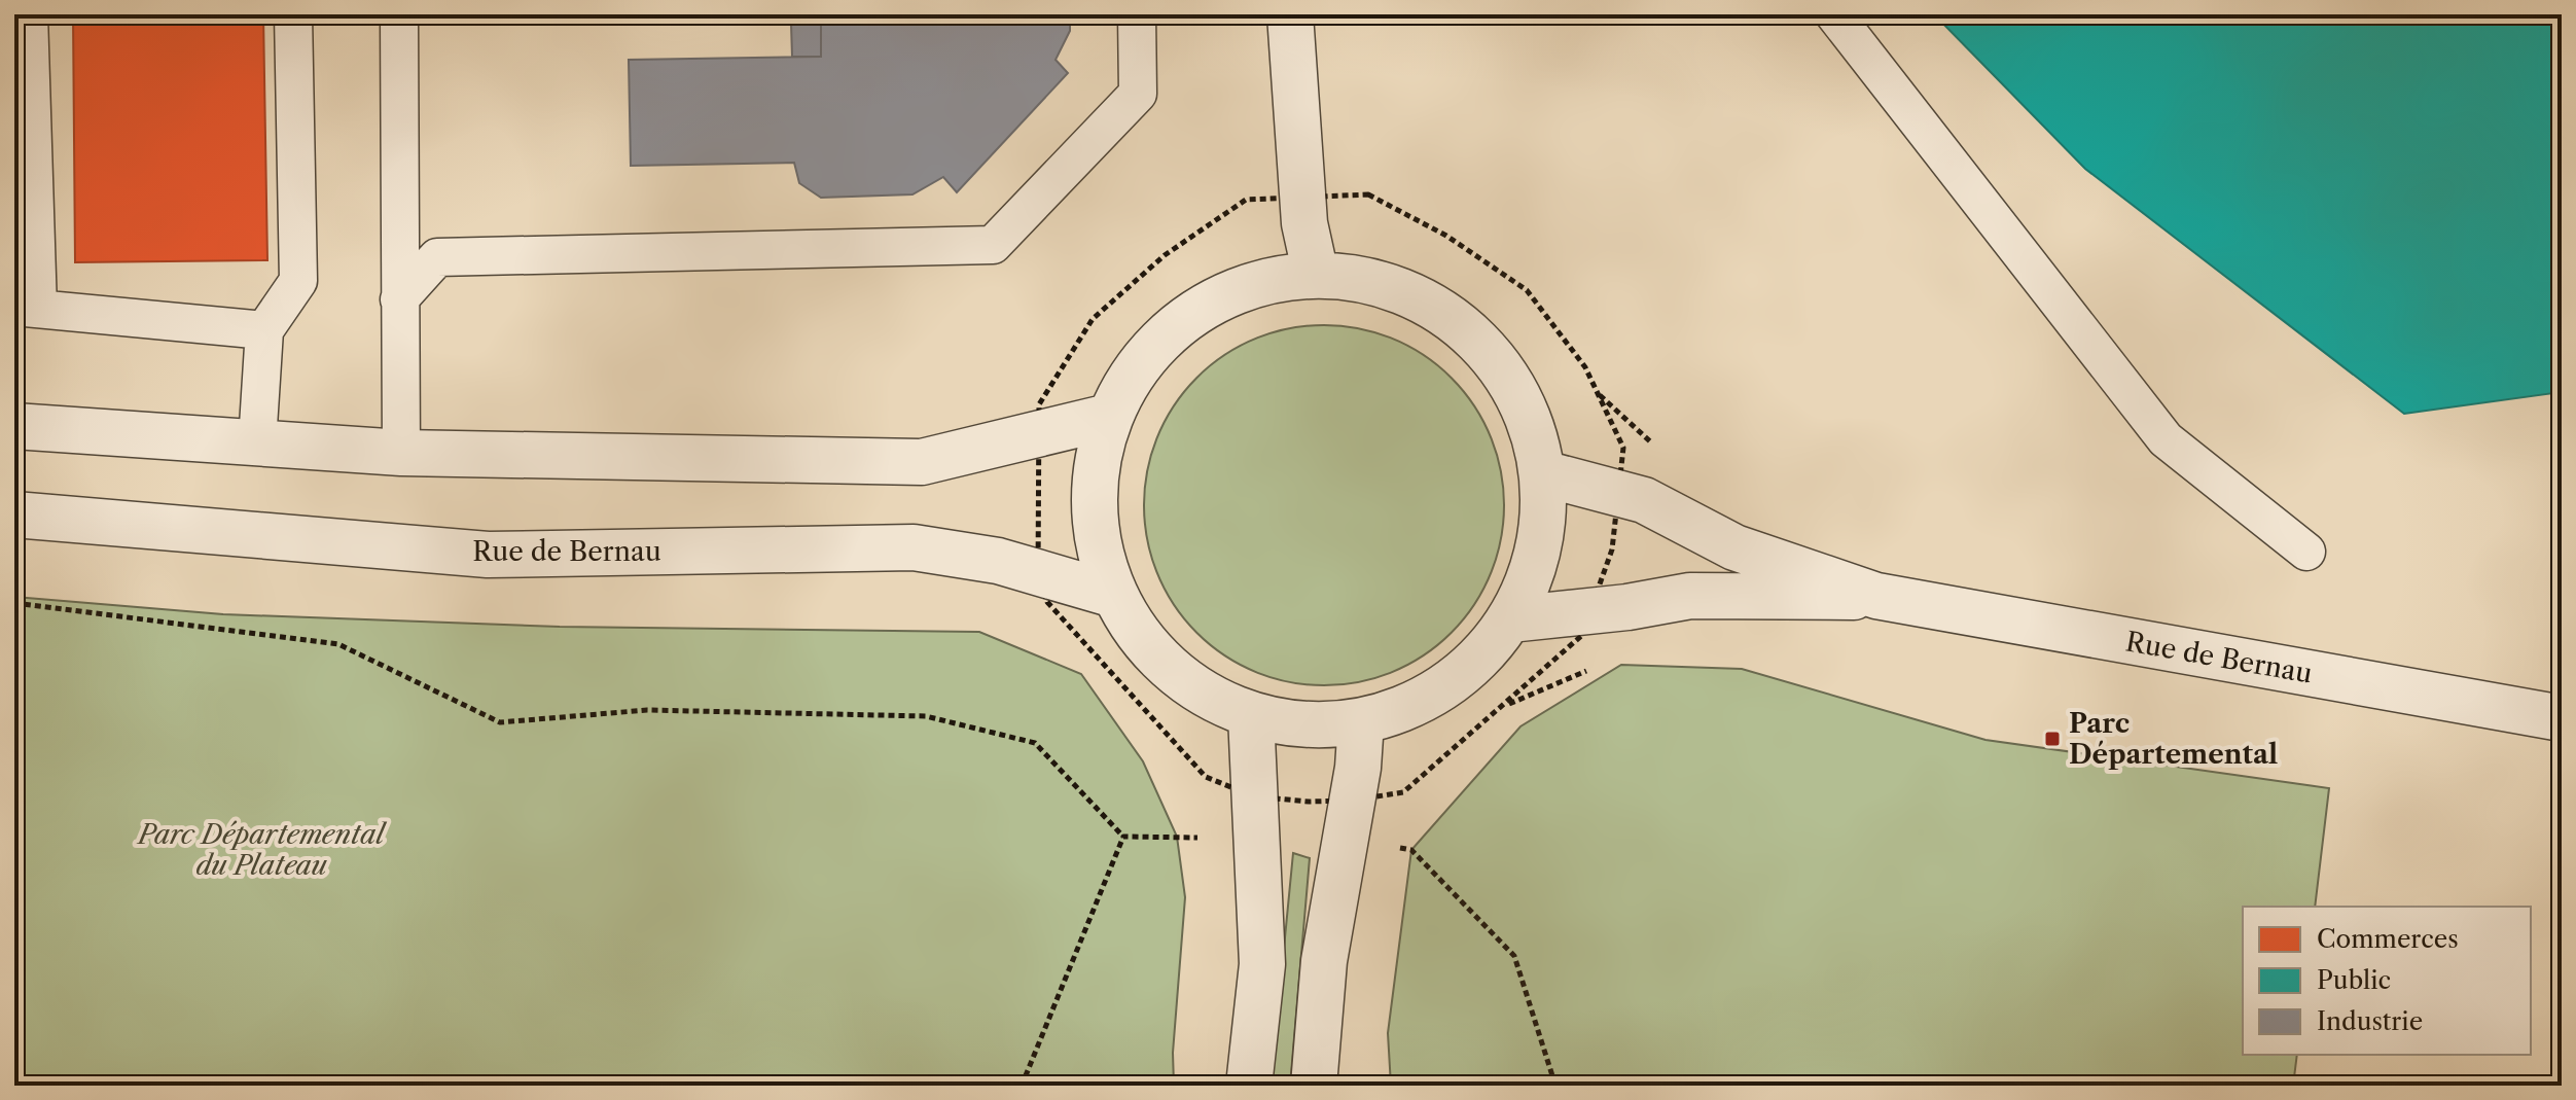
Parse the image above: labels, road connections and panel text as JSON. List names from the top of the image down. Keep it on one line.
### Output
{"streets":{"street":["Rue de Bernau"]},"parks":["Parc Départemental du Plateau"],"places":{"transit":["Parc Départemental"]},"legend":["Commerces","Public","Industrie"]}
